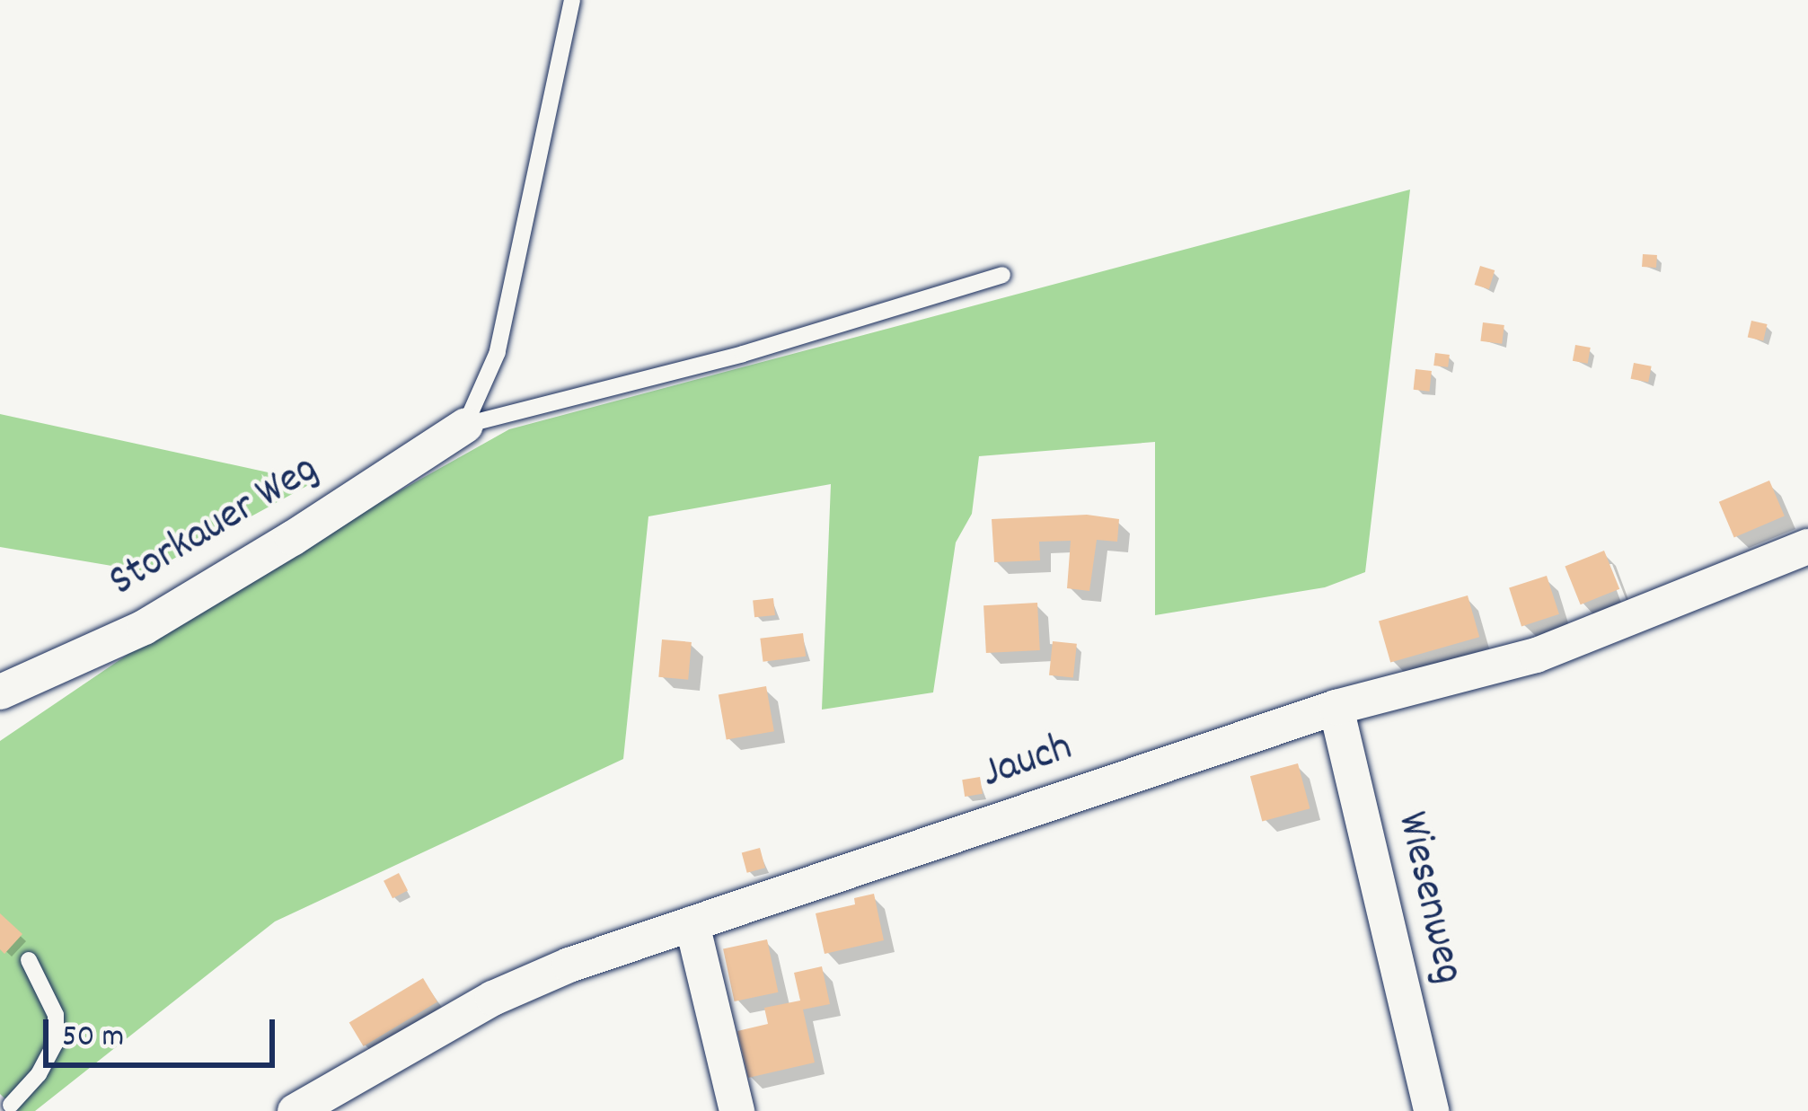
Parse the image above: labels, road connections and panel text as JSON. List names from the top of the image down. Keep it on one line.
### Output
{"streets":{"street":["Storkauer Weg","Jauch","Wiesenweg"]},"crossings":[["Jauch","Wiesenweg"]],"scale_bar":"50 m"}
